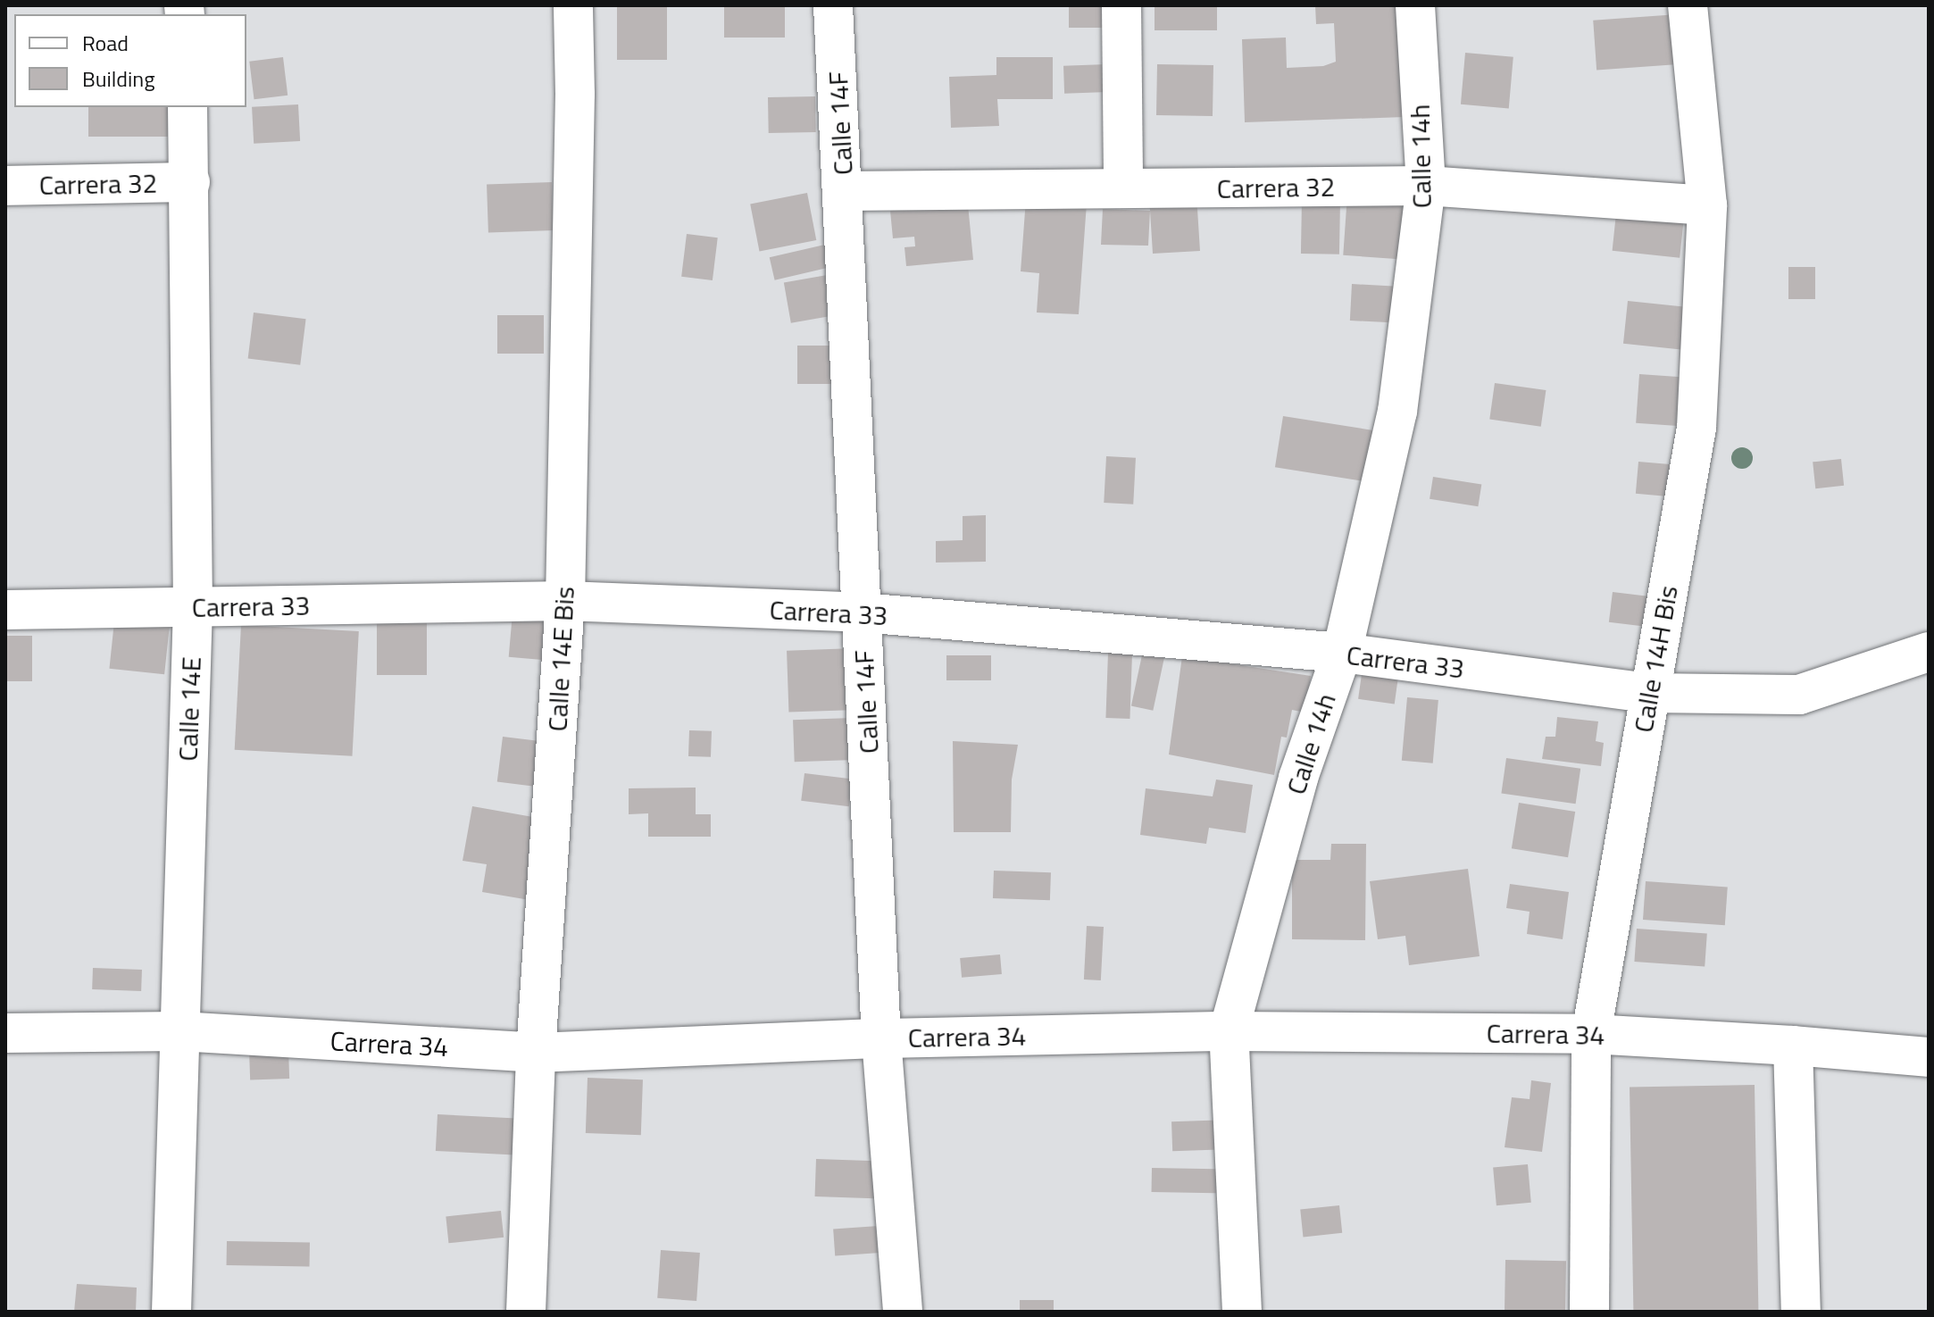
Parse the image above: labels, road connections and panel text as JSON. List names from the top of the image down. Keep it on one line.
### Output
{"streets":{"street":["Calle 14F","Calle 14h","Carrera 32","Carrera 33","Calle 14E Bis","Calle 14H Bis","Calle 14E","Carrera 34"]},"crossings":[["Calle 14F","Carrera 32"],["Calle 14F","Carrera 33"],["Calle 14F","Carrera 34"],["Calle 14h","Carrera 32"],["Calle 14h","Carrera 33"],["Calle 14h","Carrera 34"],["Carrera 32","Calle 14H Bis"],["Carrera 32","Calle 14E"],["Carrera 33","Calle 14E Bis"],["Carrera 33","Calle 14H Bis"],["Carrera 33","Calle 14E"],["Calle 14E Bis","Carrera 34"],["Calle 14H Bis","Carrera 34"],["Calle 14E","Carrera 34"]],"legend":["Road","Building"]}
